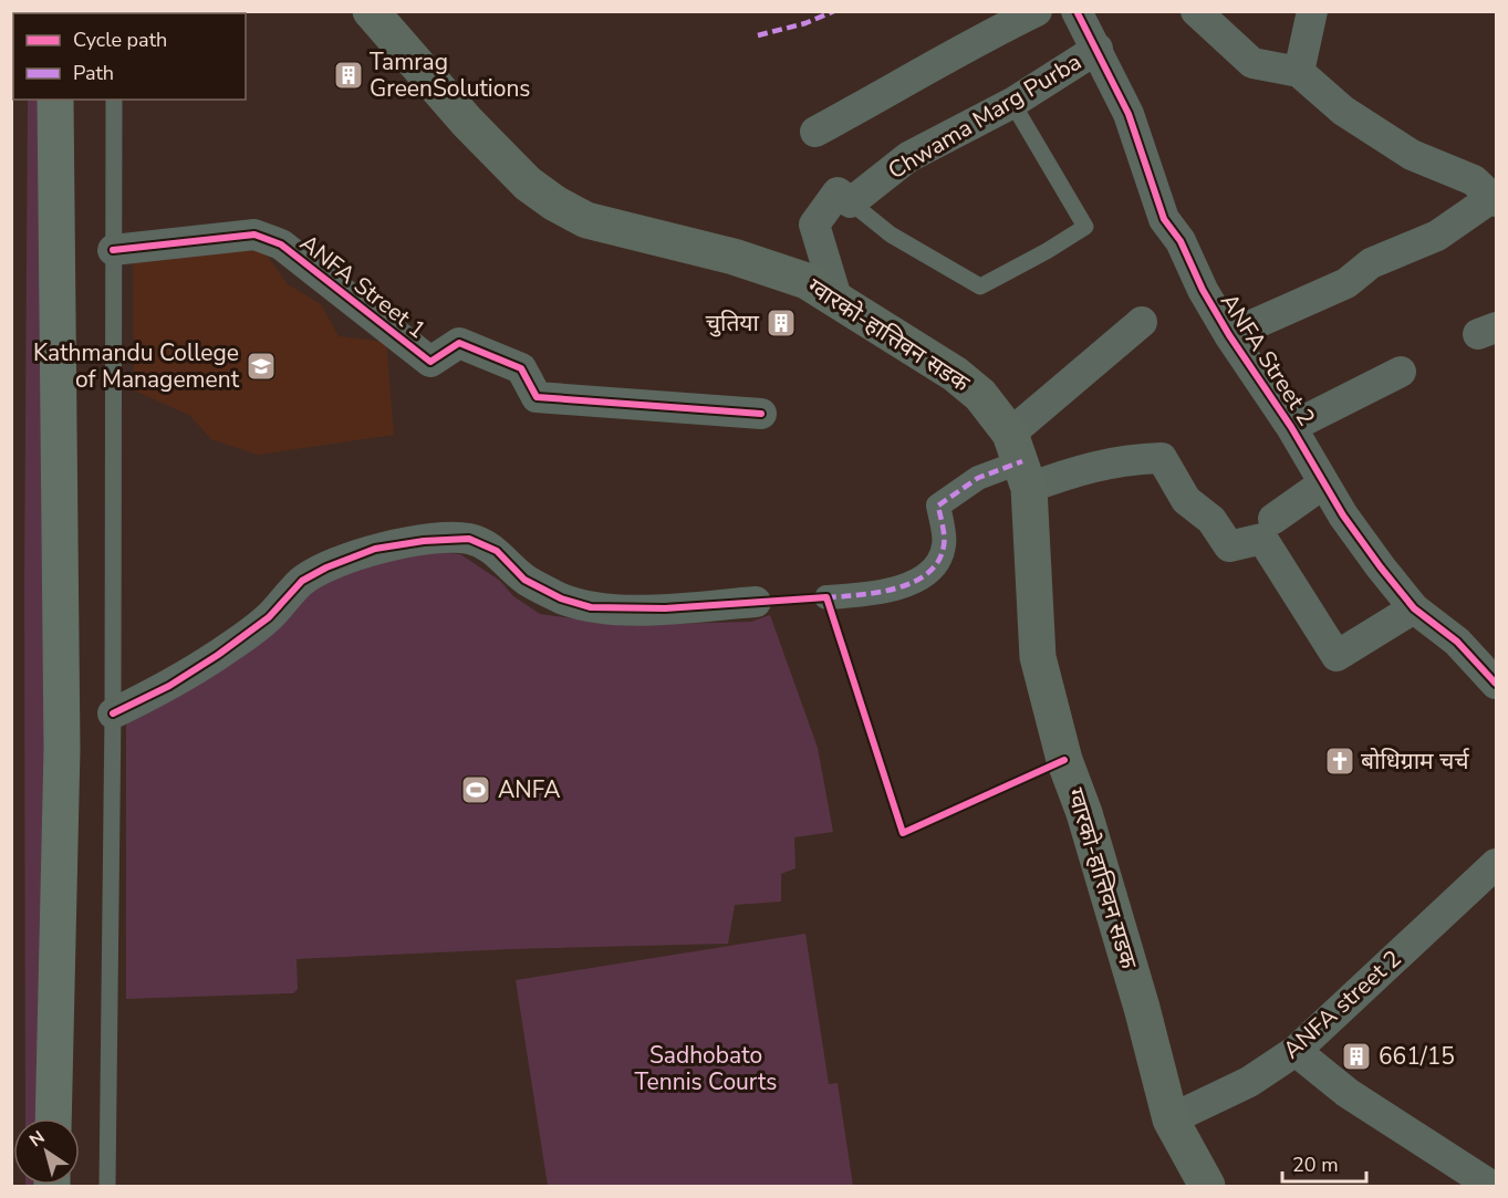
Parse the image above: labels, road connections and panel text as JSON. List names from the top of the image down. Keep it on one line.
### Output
{"streets":{"main road":["ग्वारको-हात्तिवन सडक"],"street":["Chwama Marg Purba","ANFA Street 1","ANFA Street 2","ANFA street 2"]},"crossings":[["Chwama Marg Purba","ANFA Street 2"],["ग्वारको-हात्तिवन सडक","ANFA street 2"]],"parks":["Sadhobato Tennis Courts"],"places":{"building":["Tamrag GreenSolutions","चुतिया","661/15"],"school or university":["Kathmandu College of Management"],"church":["बोधिग्राम चर्च"],"sports":["ANFA"]},"legend":["Cycle path","Path"],"scale_bar":"20 m","north":"top left"}
